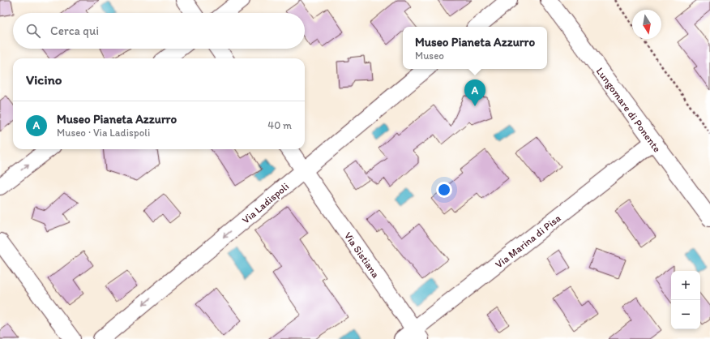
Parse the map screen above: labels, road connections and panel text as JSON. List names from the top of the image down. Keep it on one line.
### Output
{"streets":{"street":["Lungomare di Ponente","Via Ladispoli","Via Marina di Pisa","Via Sistiana"]},"crossings":[["Lungomare di Ponente","Via Marina di Pisa"],["Via Ladispoli","Via Sistiana"],["Via Marina di Pisa","Via Sistiana"]],"one_way":["Via Ladispoli"],"north":"bottom","page":{"search":"Cerca qui","popup":["Museo Pianeta Azzurro","Museo"],"heading":"Vicino","pins":"A","list":[{"mark":"A","name":"Museo Pianeta Azzurro","note":"Museo · Via Ladispoli","value":"40 m"}],"map_buttons":["+","−"]}}
